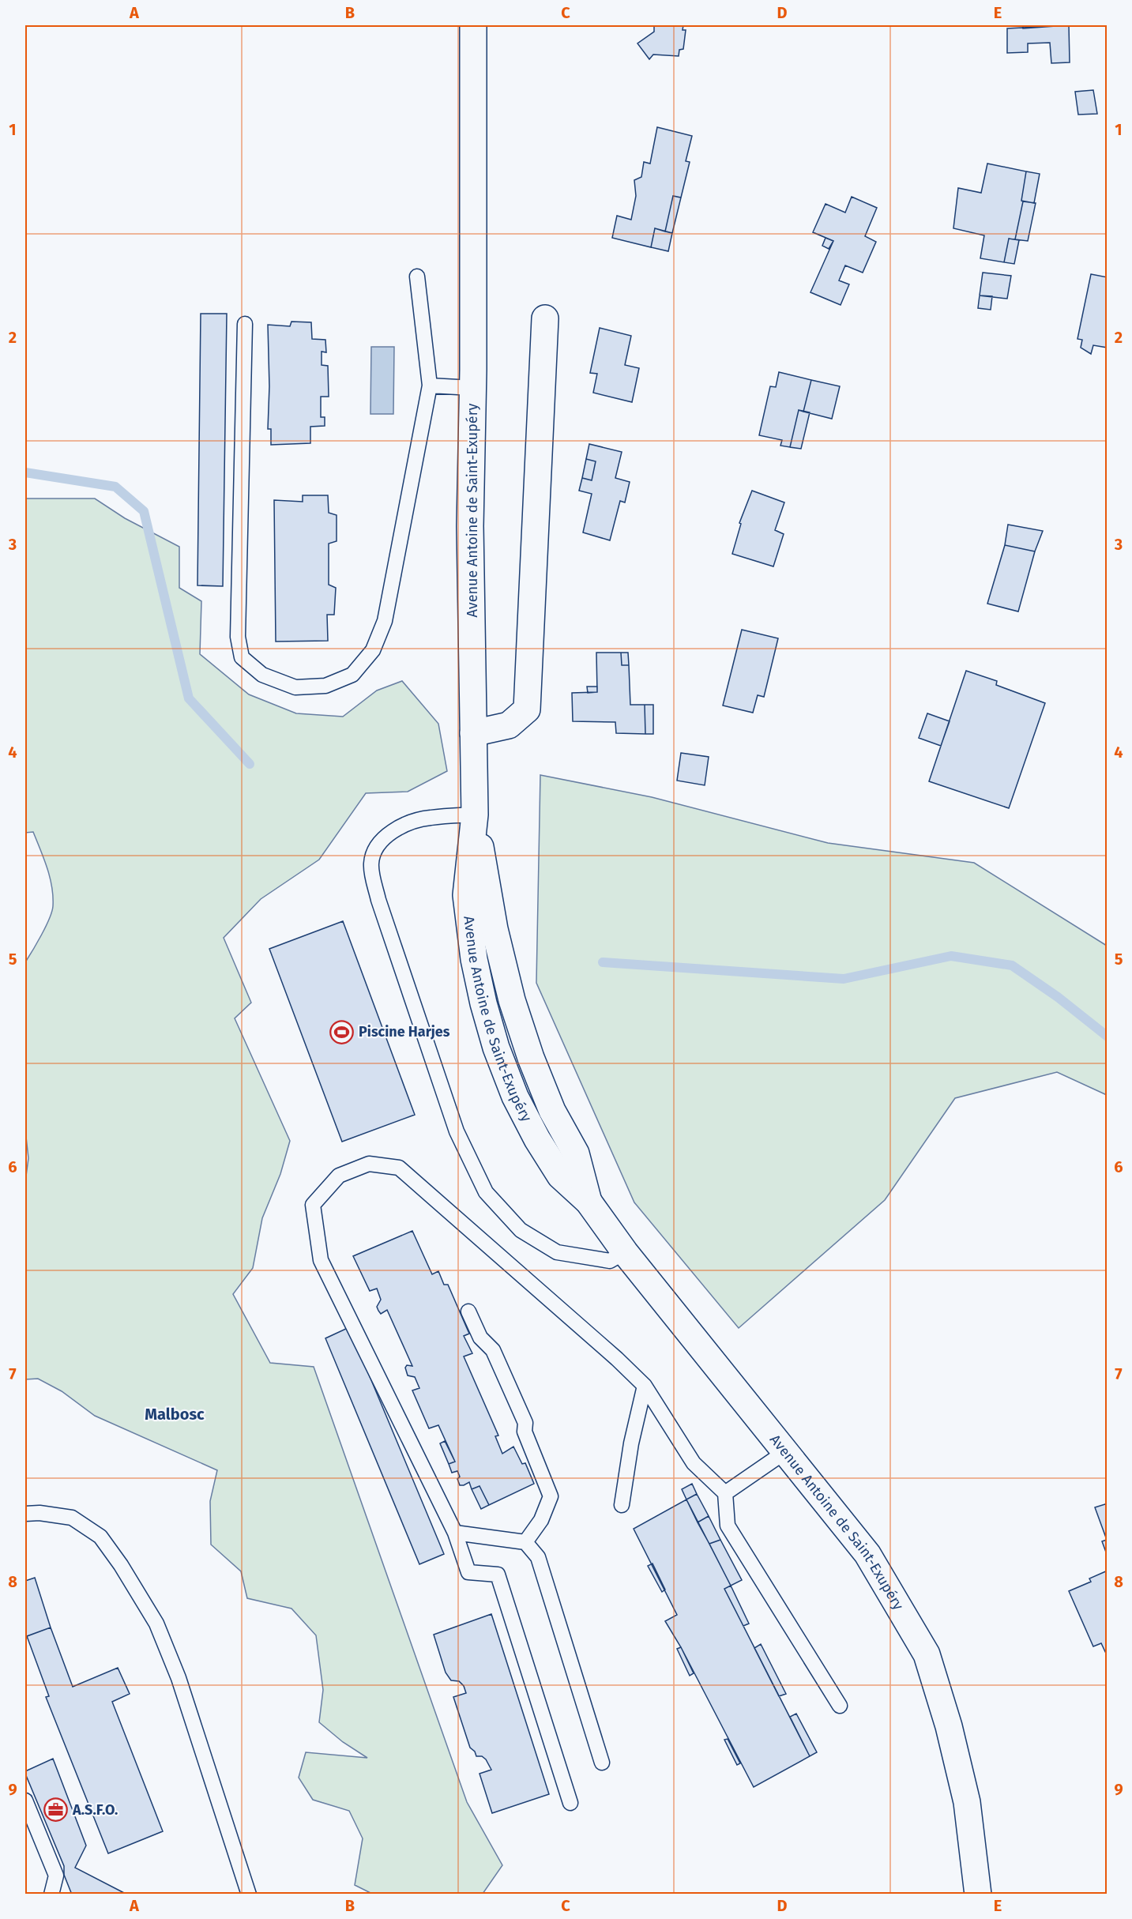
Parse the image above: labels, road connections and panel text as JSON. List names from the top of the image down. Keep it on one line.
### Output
{"streets":{"main road":["Avenue Antoine de Saint-Exupéry"]},"districts":["Malbosc"],"places":{"sports":["Piscine Harjes"],"office":["A.S.F.O."]},"grid":{"columns":["A","B","C","D","E"],"rows":["1","2","3","4","5","6","7","8","9"]}}
